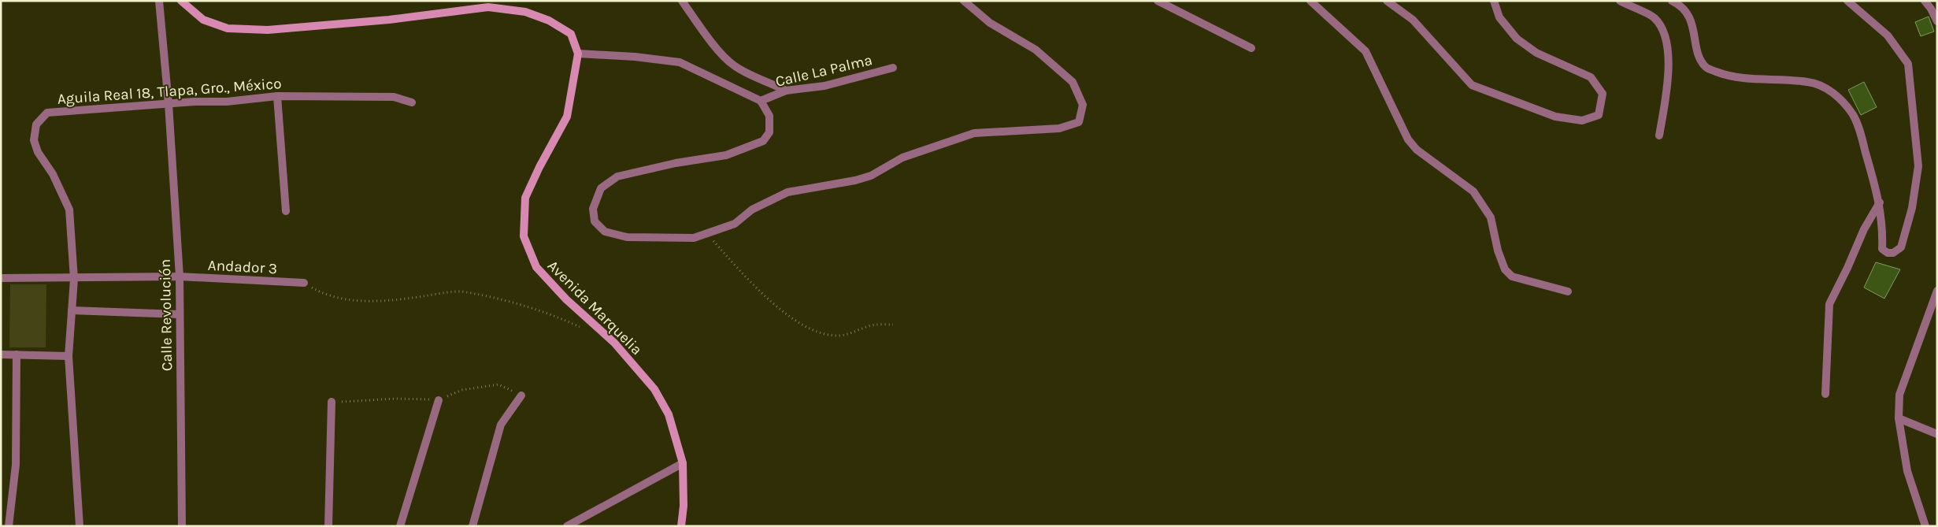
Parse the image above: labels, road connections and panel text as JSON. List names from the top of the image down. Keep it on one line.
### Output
{"streets":{"main road":["Avenida Marquelia"],"street":["Calle La Palma","Aguila Real 18, Tlapa, Gro., México","Andador 3","Calle Revolución"]},"crossings":[["Aguila Real 18, Tlapa, Gro., México","Andador 3"],["Aguila Real 18, Tlapa, Gro., México","Calle Revolución"],["Andador 3","Calle Revolución"]]}
